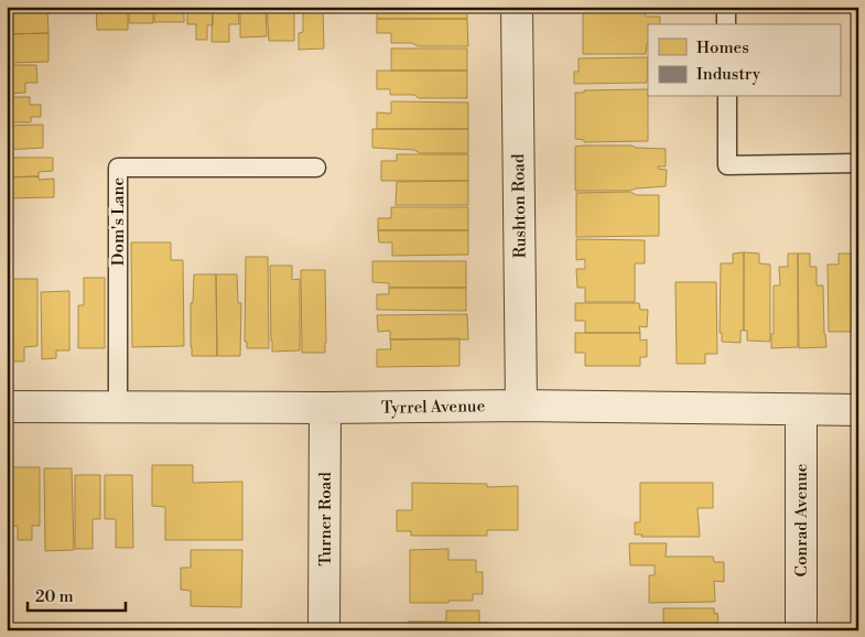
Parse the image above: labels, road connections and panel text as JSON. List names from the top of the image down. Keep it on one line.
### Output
{"streets":{"street":["Rushton Road","Tyrrel Avenue","Turner Road","Conrad Avenue"],"lane":["Dom's Lane"]},"crossings":[["Rushton Road","Tyrrel Avenue"],["Dom's Lane","Tyrrel Avenue"],["Tyrrel Avenue","Turner Road"],["Tyrrel Avenue","Conrad Avenue"]],"legend":["Homes","Industry"],"scale_bar":"20 m"}
